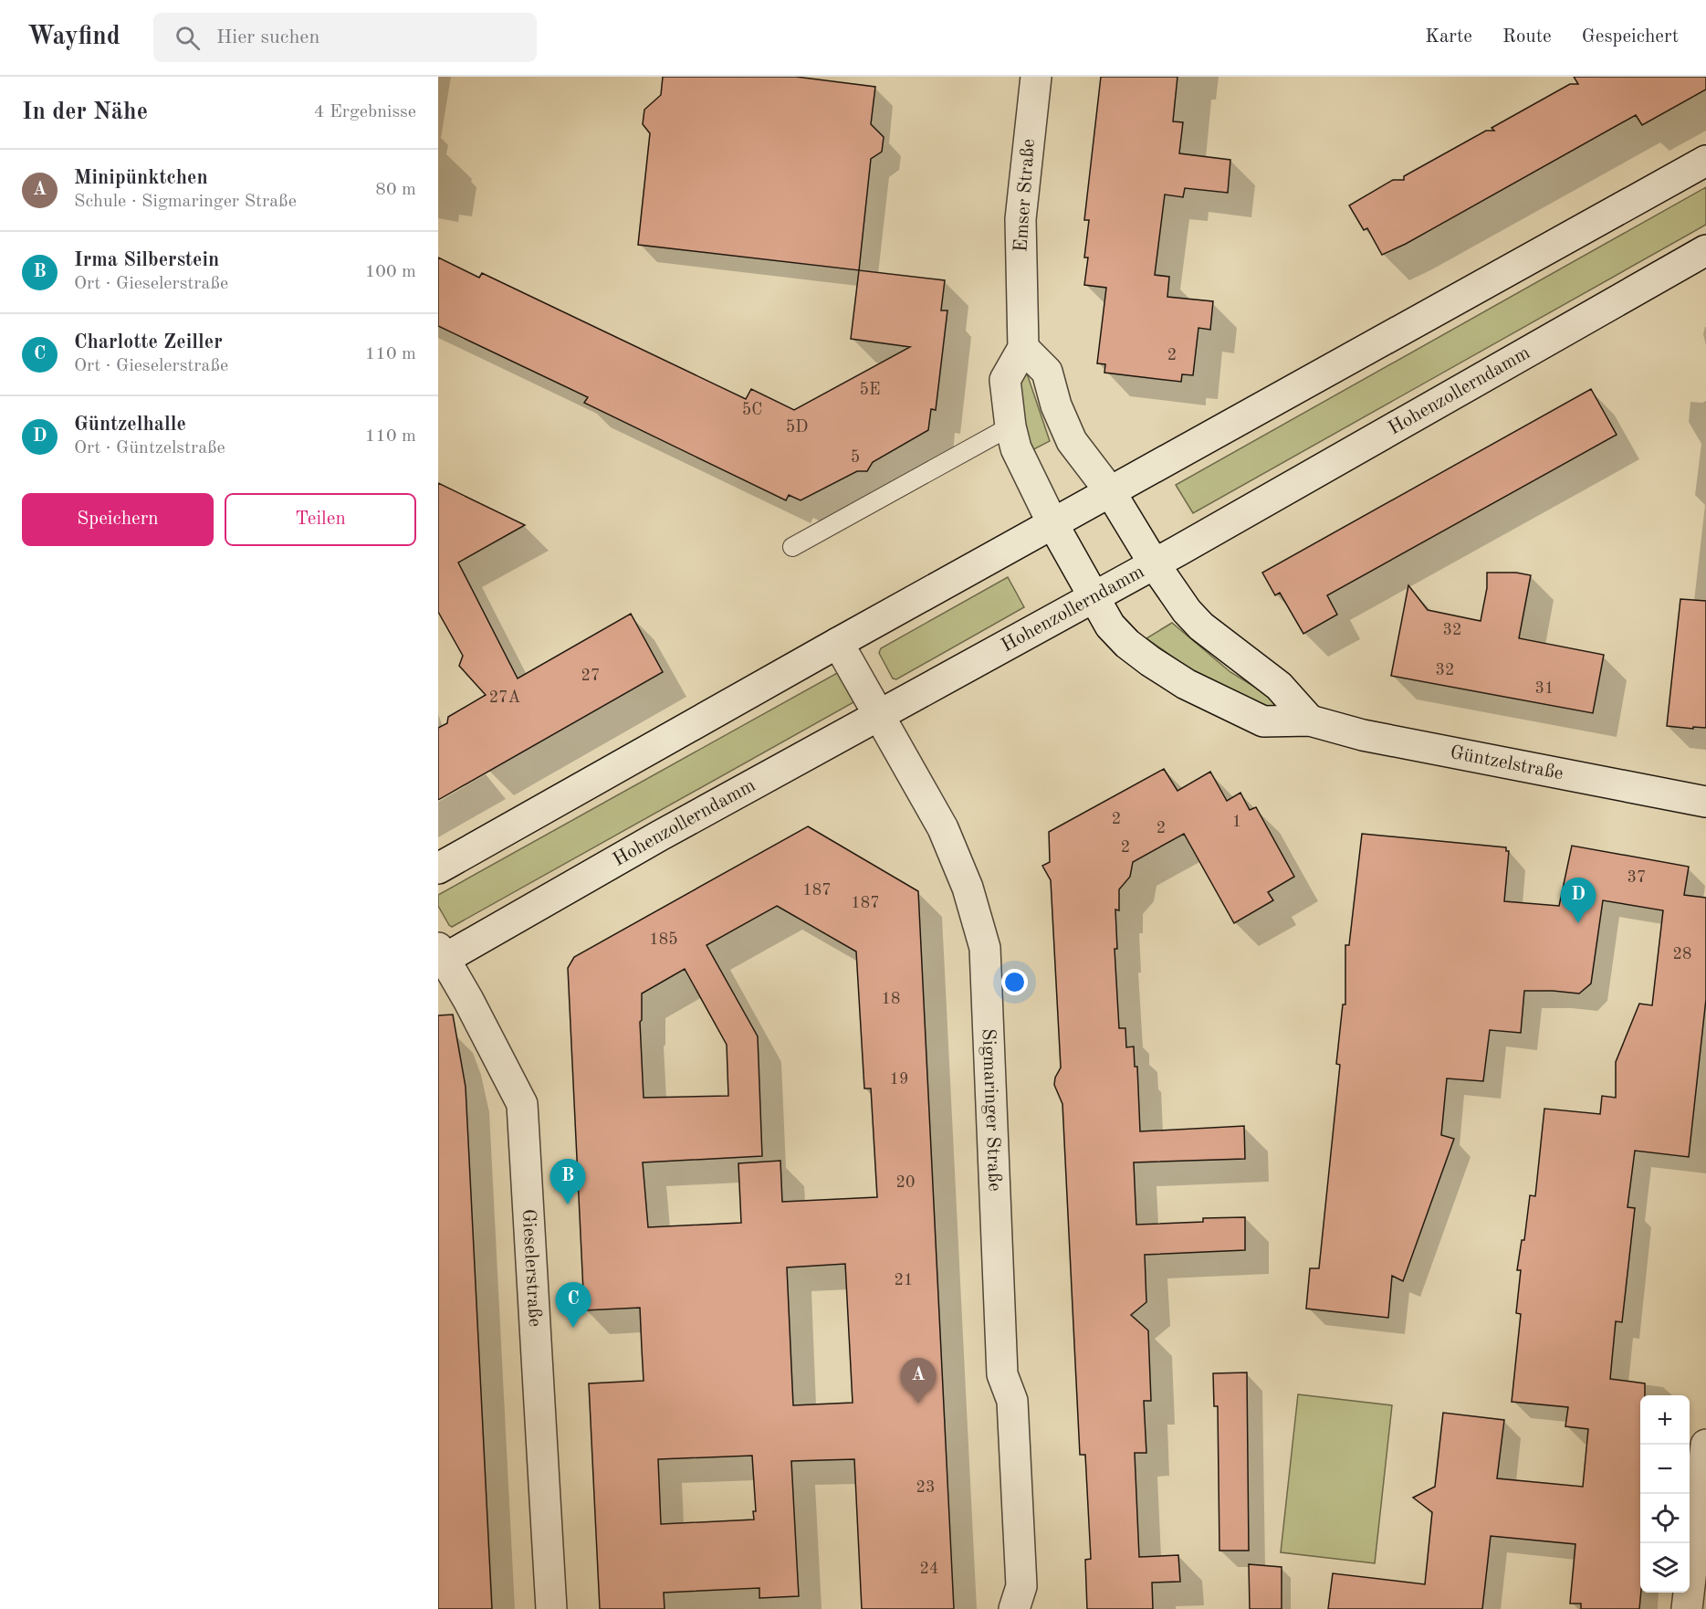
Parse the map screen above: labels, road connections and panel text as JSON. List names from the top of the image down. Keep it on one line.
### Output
{"streets":{"street":["Emser Straße","Hohenzollerndamm","Güntzelstraße","Sigmaringer Straße","Gieselerstraße"]},"crossings":[["Hohenzollerndamm","Güntzelstraße"],["Hohenzollerndamm","Sigmaringer Straße"],["Hohenzollerndamm","Gieselerstraße"]],"house_numbers":["2","5E","5C","5D","5","32","32","27","31","27A","2","1","2","2","37","187","187","185","28","18","19","20","21","23","24"],"page":{"header":"Wayfind","search":"Hier suchen","nav":["Karte","Route","Gespeichert"],"heading":["In der Nähe","4 Ergebnisse"],"list":[{"mark":"A","name":"Minipünktchen","note":"Schule · Sigmaringer Straße","value":"80 m"},{"mark":"B","name":"Irma Silberstein","note":"Ort · Gieselerstraße","value":"100 m"},{"mark":"C","name":"Charlotte Zeiller","note":"Ort · Gieselerstraße","value":"110 m"},{"mark":"D","name":"Güntzelhalle","note":"Ort · Güntzelstraße","value":"110 m"}],"buttons":["Speichern","Teilen"],"pins":["D","B","C","A"],"map_buttons":["+","−"]}}
